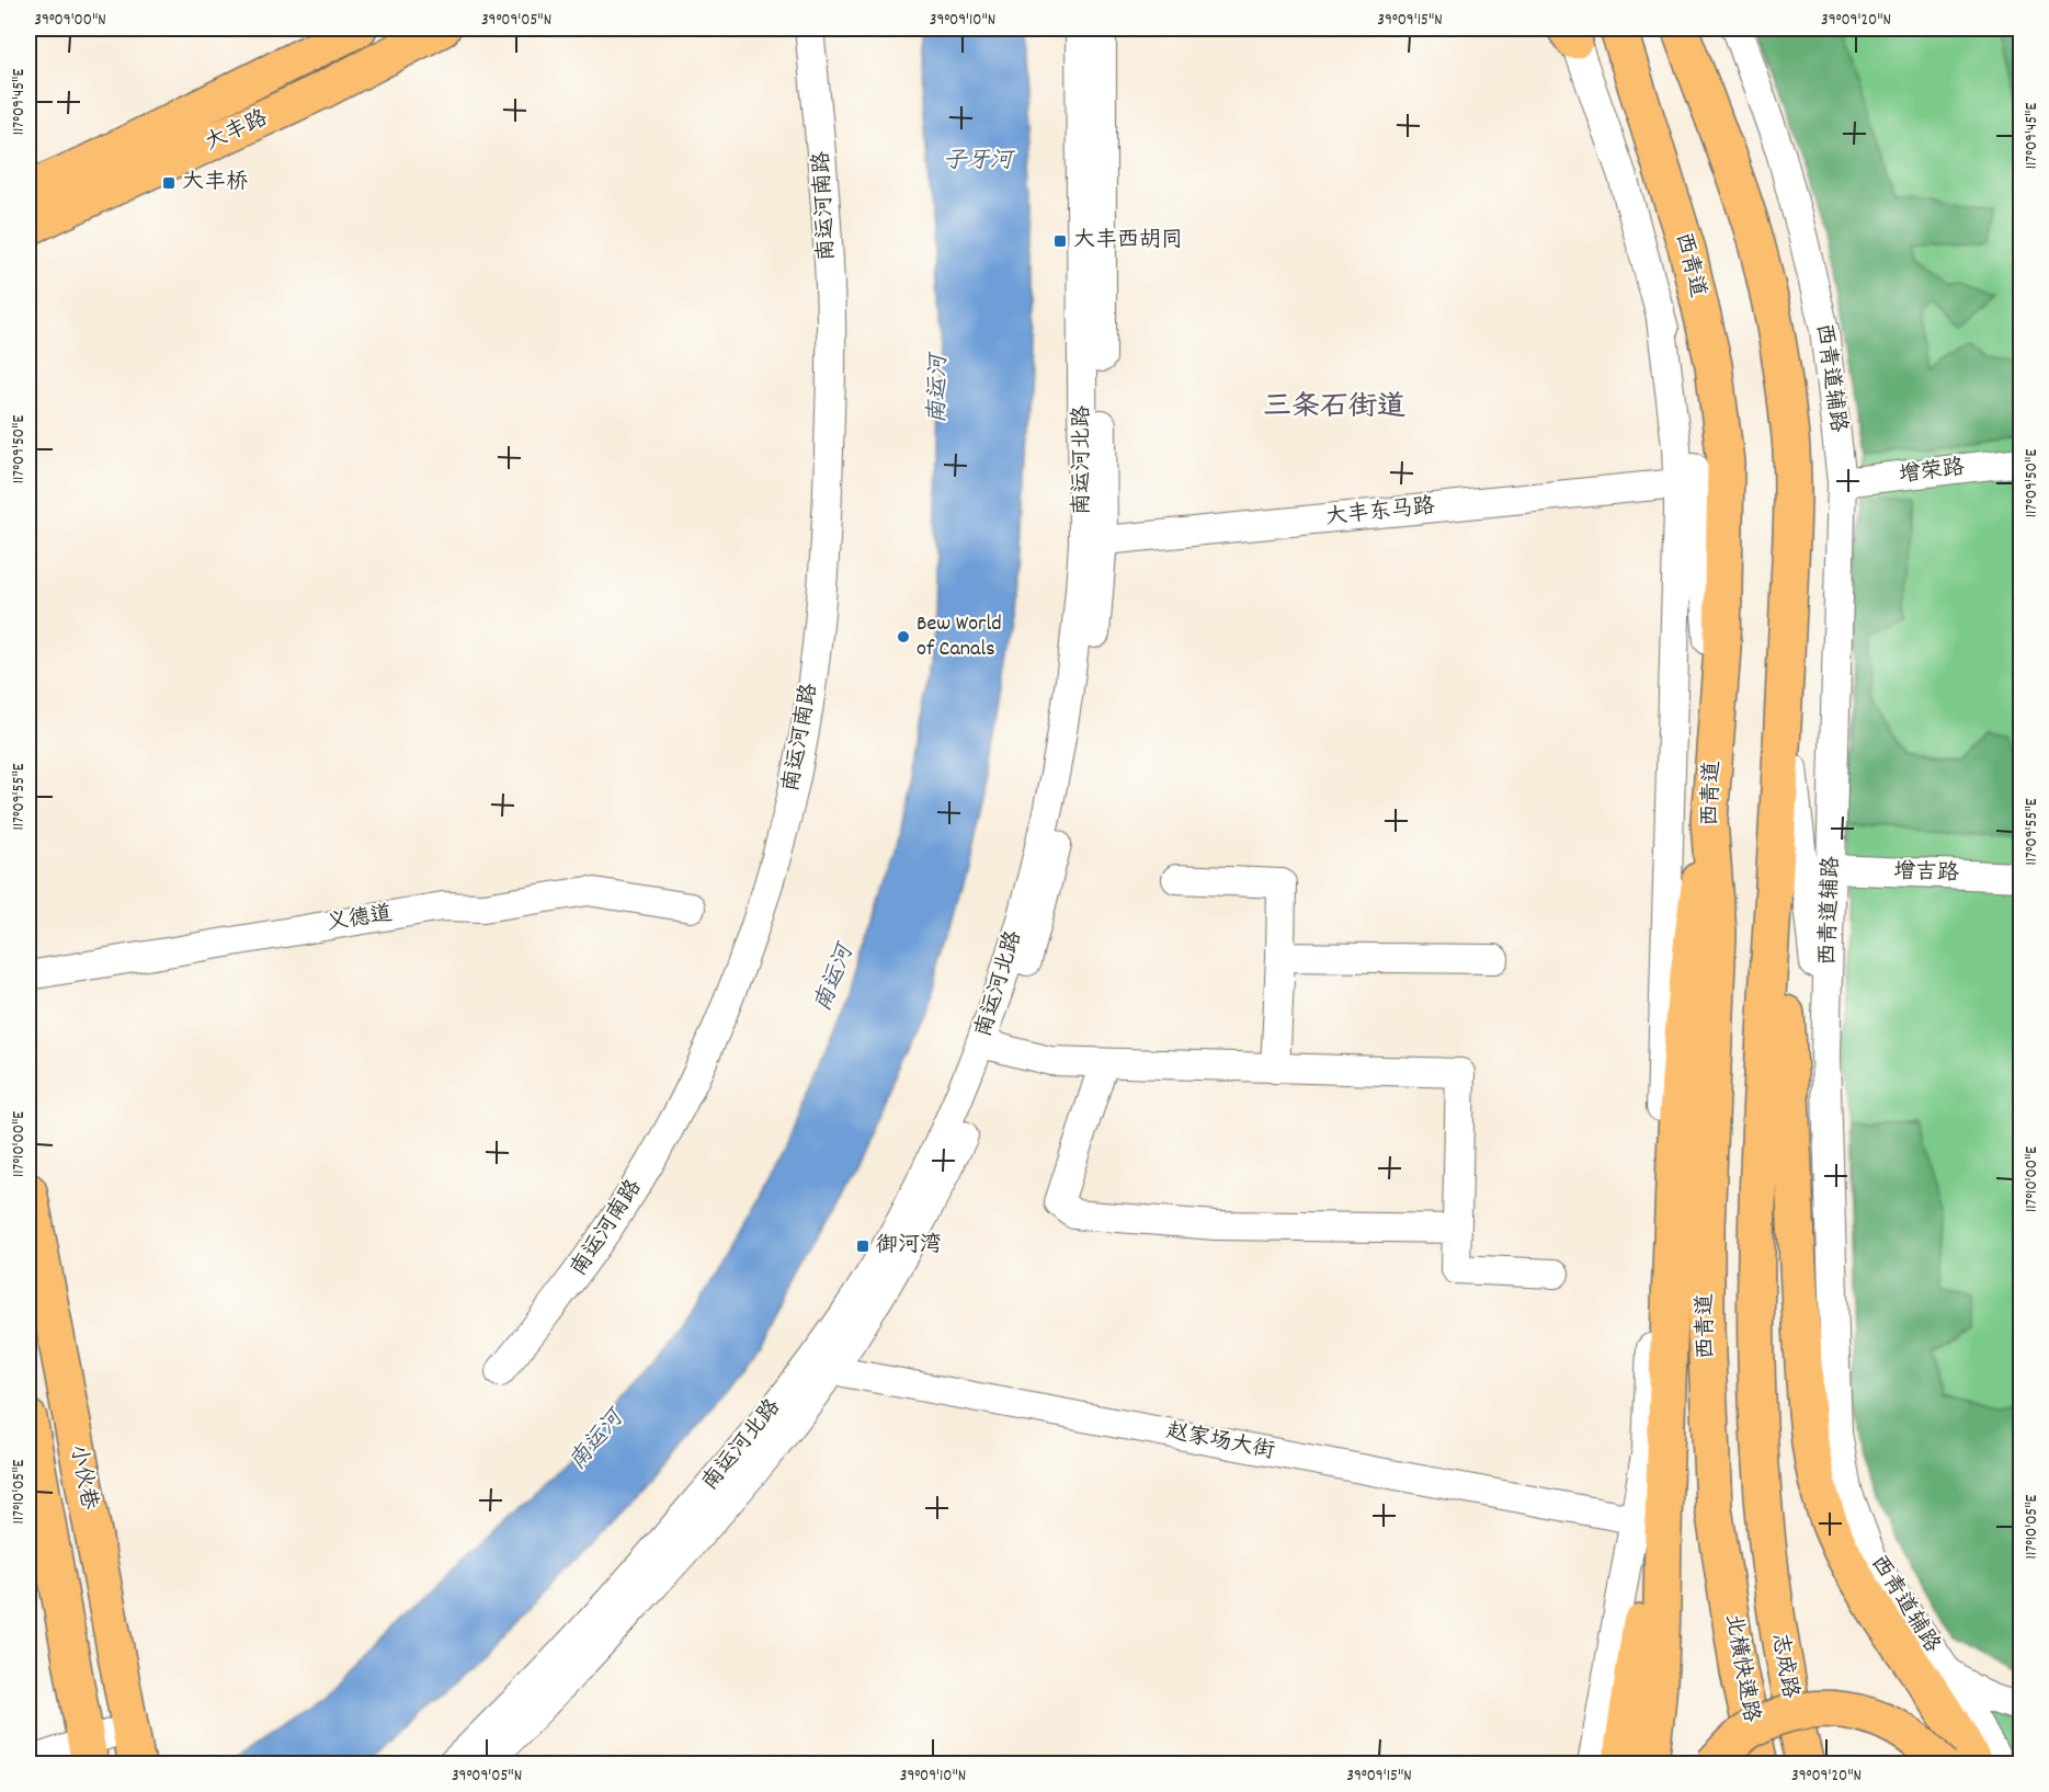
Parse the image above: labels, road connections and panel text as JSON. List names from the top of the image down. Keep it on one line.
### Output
{"streets":{"main road":["大丰路","西青道","小伙巷","志成路","北横快速路"],"street":["南运河南路","西青道辅路","南运河北路","增荣路","大丰东马路","增吉路","义德道","赵家场大街"]},"crossings":[["西青道","北横快速路"],["西青道辅路","增荣路"],["西青道辅路","增吉路"],["南运河北路","大丰东马路"],["南运河北路","赵家场大街"]],"districts":["三条石街道"],"water":["子牙河","南运河"],"places":{"transit":["大丰桥","大丰西胡同","御河湾"],"other":["Bew World of Canals"]},"coordinates":["39°09'00\"N","39°09'05\"N","39°09'10\"N","39°09'15\"N","39°09'20\"N","117°09'45\"E","117°09'50\"E","117°09'55\"E","117°10'00\"E","117°10'05\"E"]}
